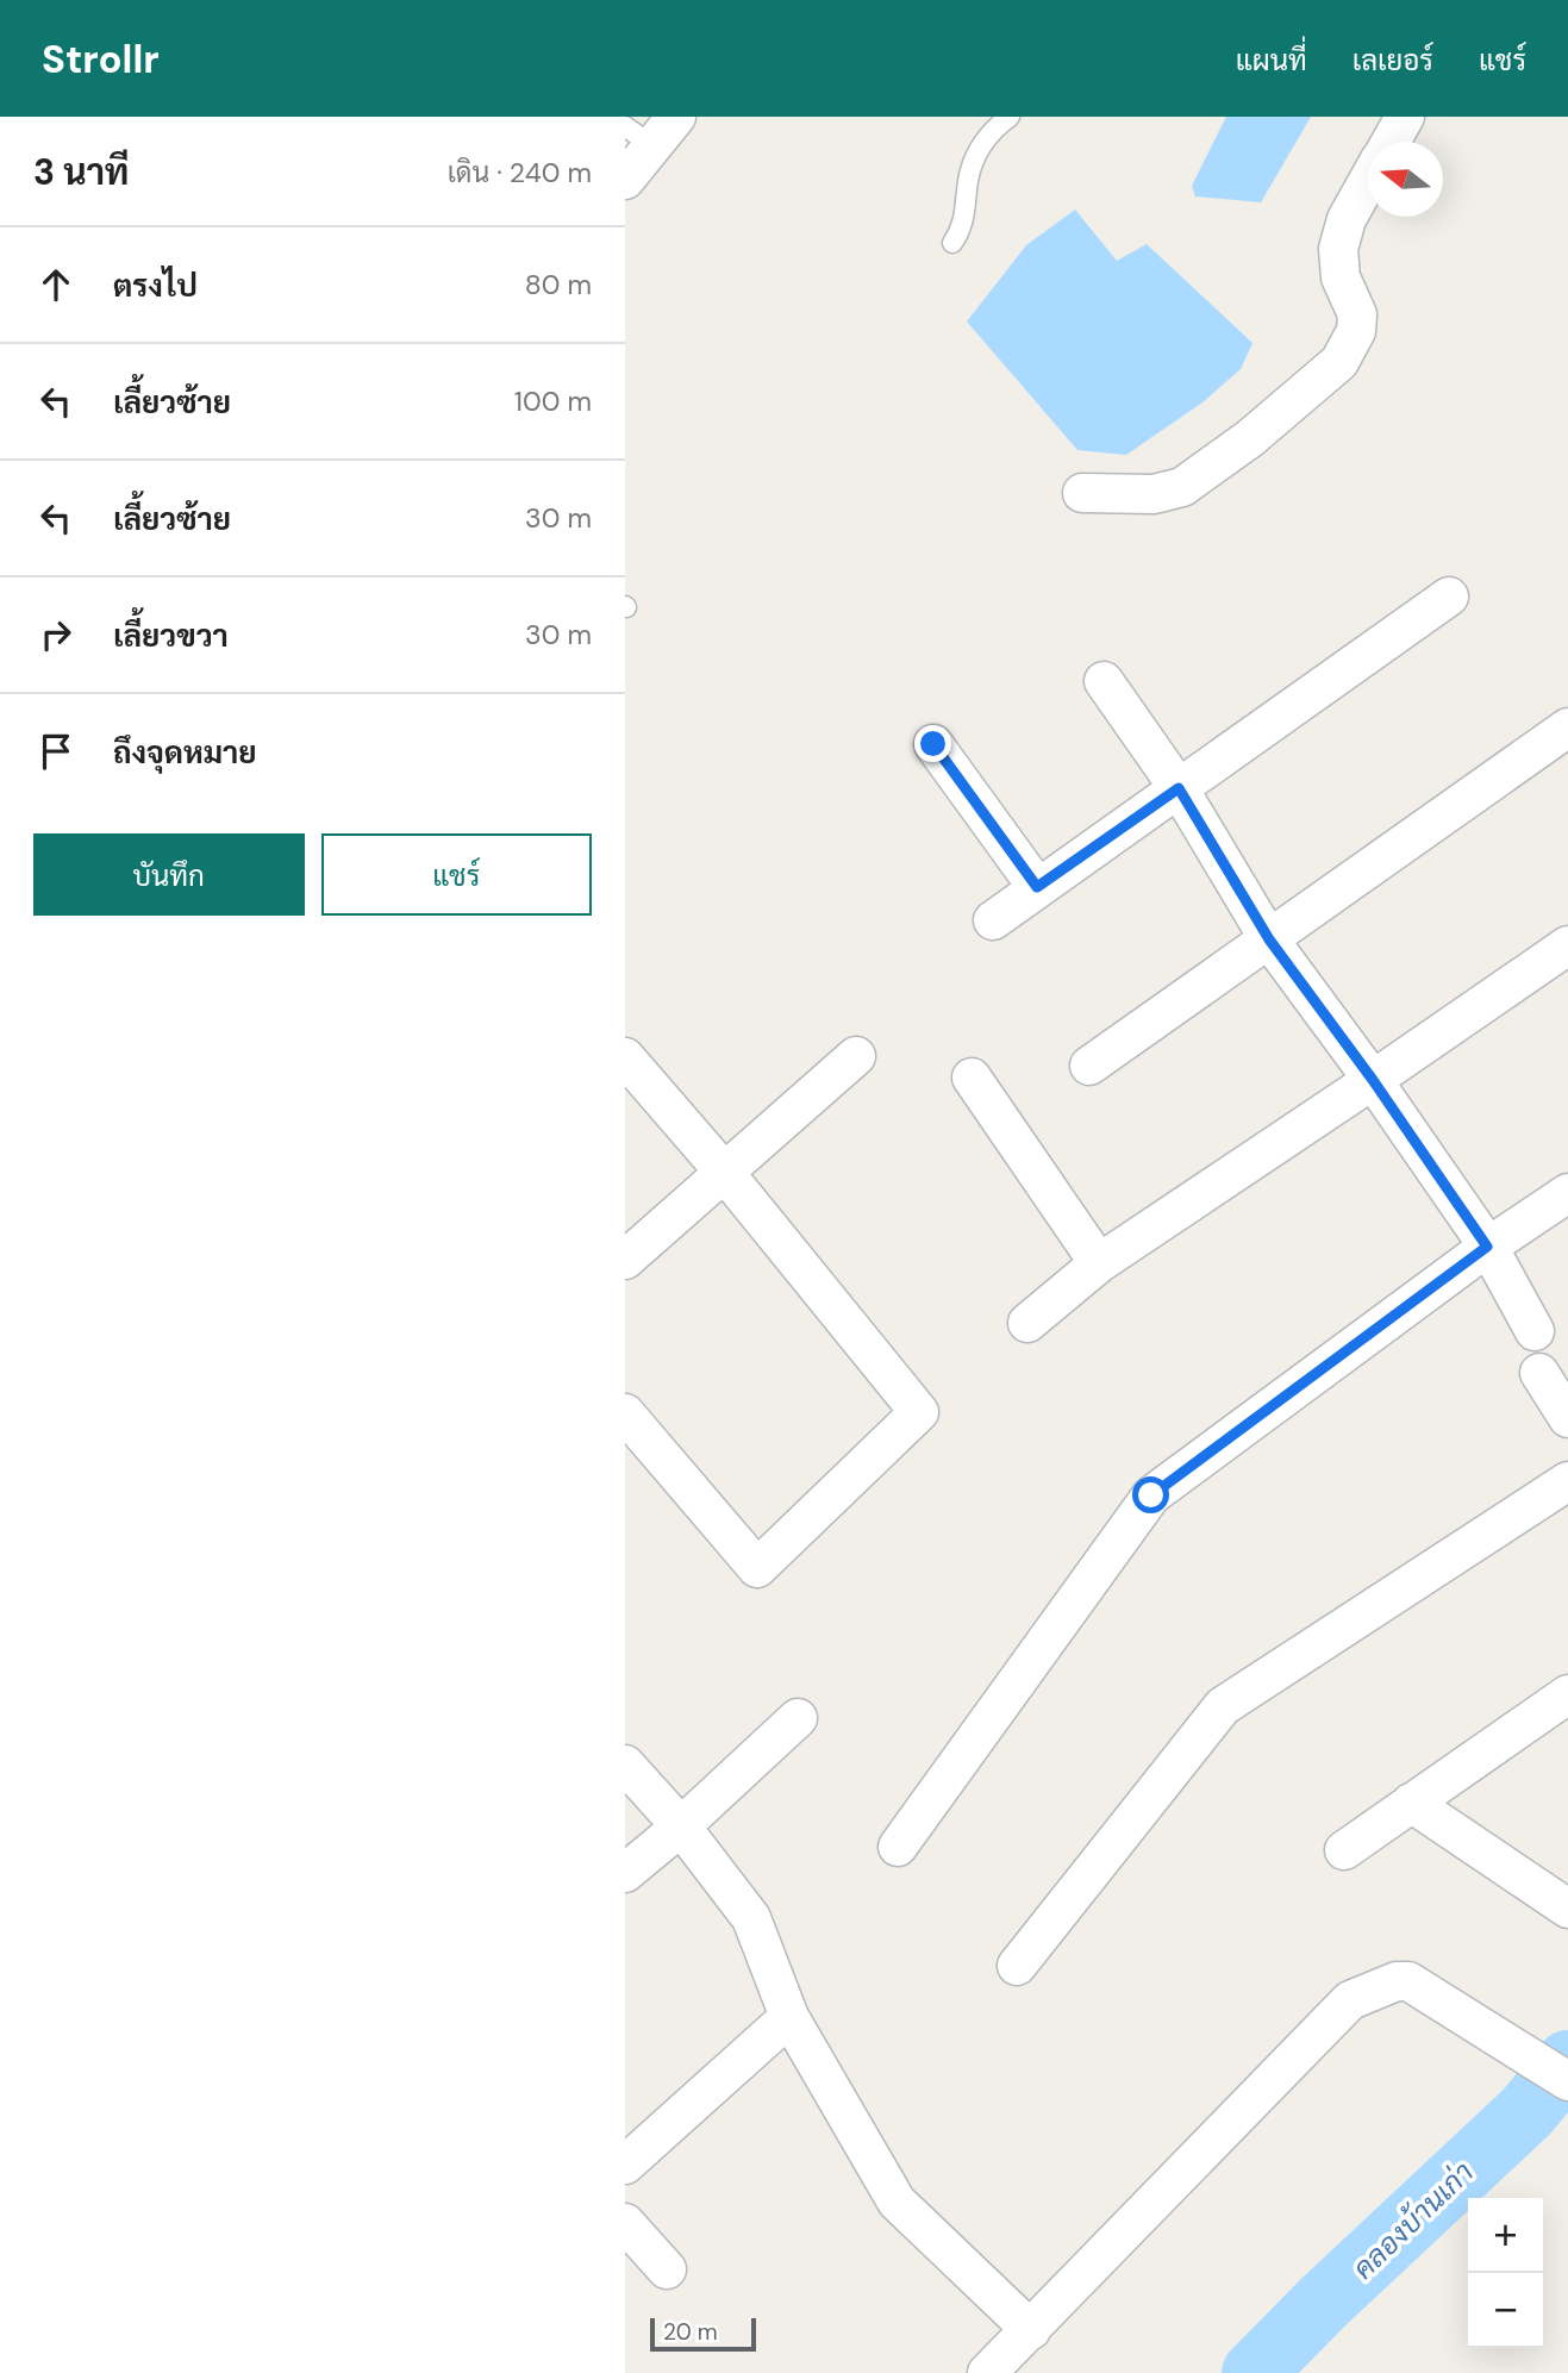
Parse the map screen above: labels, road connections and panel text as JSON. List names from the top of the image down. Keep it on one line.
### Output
{"water":["คลองบ้านเก่า"],"scale_bar":"20 m","north":"left","page":{"header":"Strollr","nav":["แผนที่","เลเยอร์","แชร์"],"heading":["3 นาที","เดิน · 240 m"],"list":[["ตรงไป","80 m"],["เลี้ยวซ้าย","100 m"],["เลี้ยวซ้าย","30 m"],["เลี้ยวขวา","30 m"],"ถึงจุดหมาย"],"buttons":["บันทึก","แชร์"],"map_buttons":["+","−"],"scale":"20 m"}}
